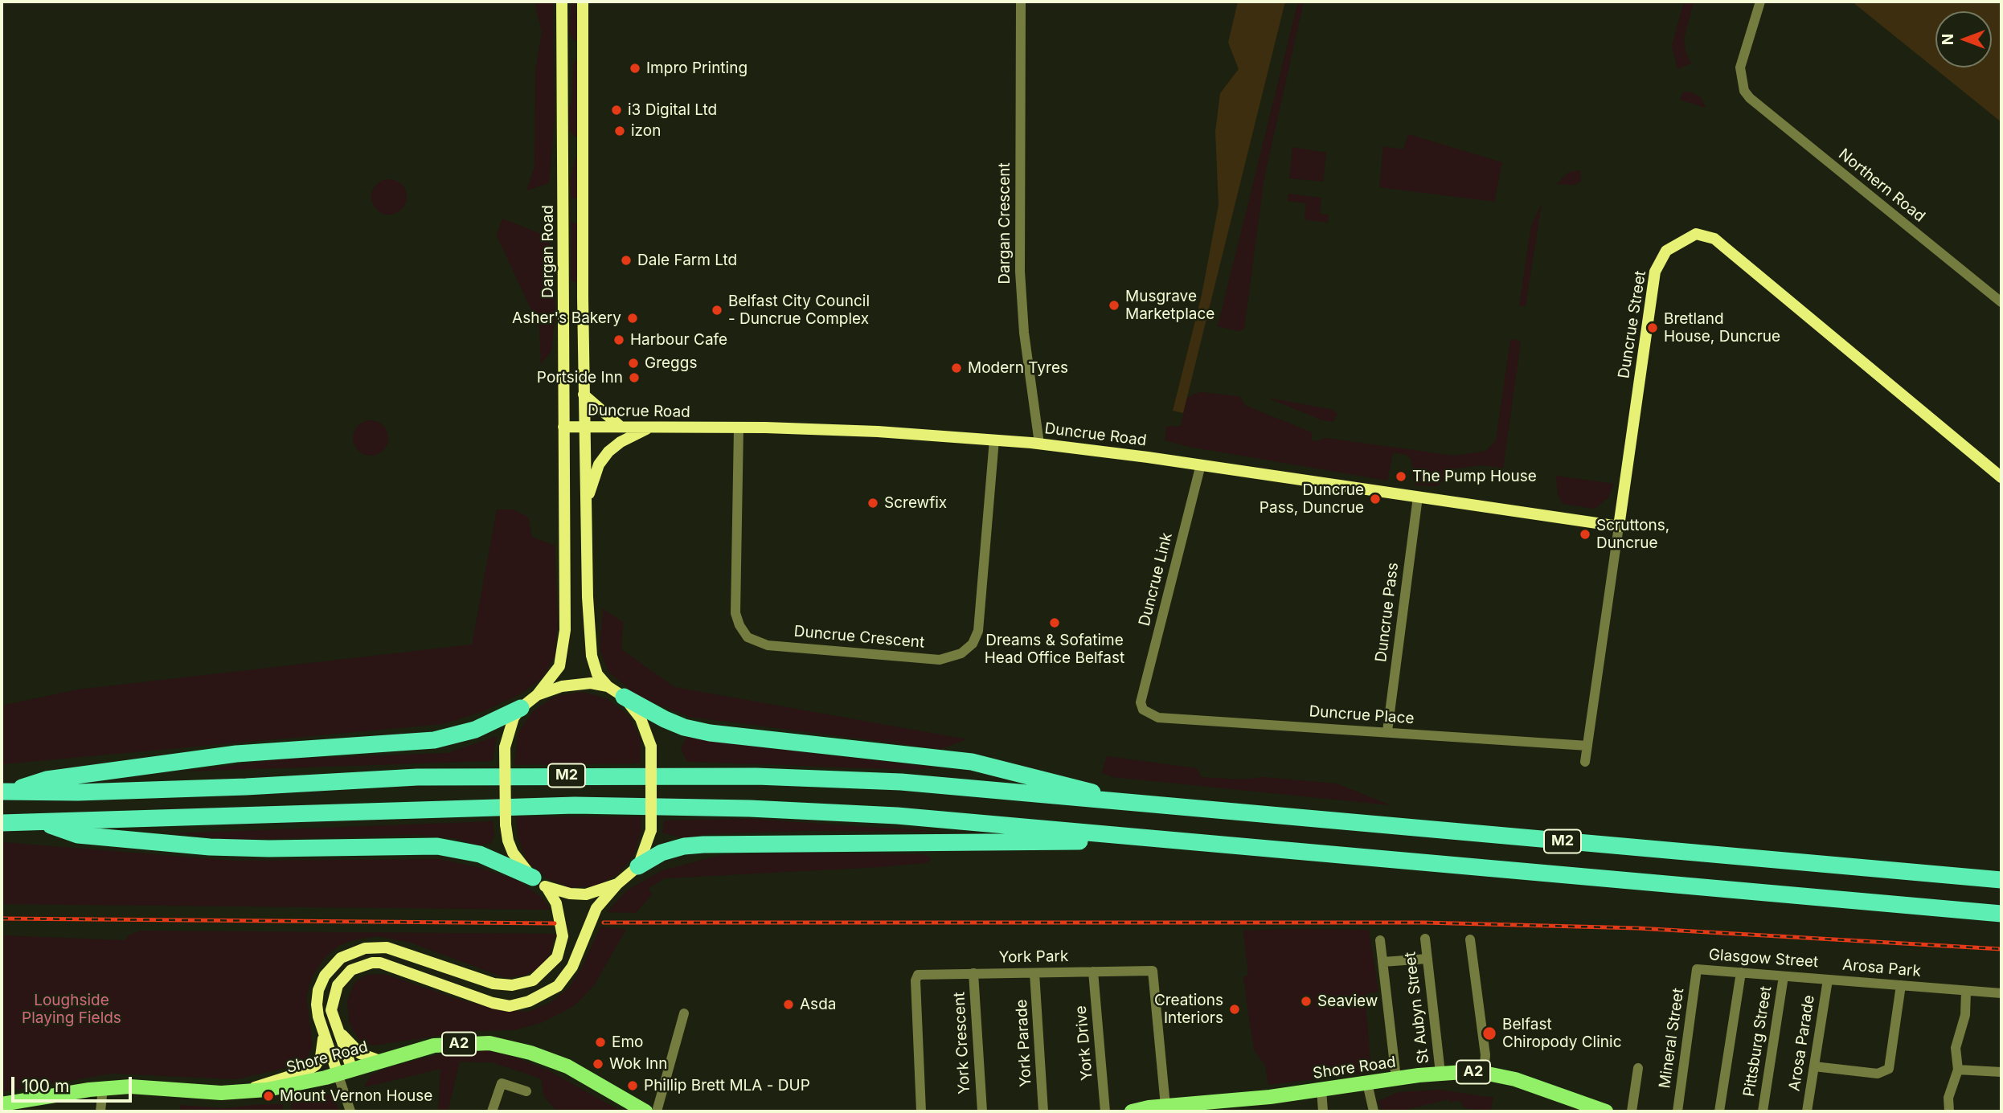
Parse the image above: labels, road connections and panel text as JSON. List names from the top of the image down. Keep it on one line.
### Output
{"streets":{"highway":["M2"],"main road":["A2","Shore Road"],"street":["Northern Road","Dargan Crescent","Dargan Road","Duncrue Street","Duncrue Road","Duncrue Link","Duncrue Pass","Duncrue Crescent","Duncrue Place","York Park","Glasgow Street","Arosa Park","St Aubyn Street","Mineral Street","Pittsburg Street","York Crescent","York Parade","York Drive","Arosa Parade"]},"crossings":[["Dargan Crescent","Duncrue Road"],["Dargan Road","Duncrue Road"],["Duncrue Street","Duncrue Road"],["Duncrue Street","Duncrue Place"],["Duncrue Road","Duncrue Link"],["Duncrue Road","Duncrue Pass"],["Duncrue Road","Duncrue Crescent"],["Duncrue Link","Duncrue Place"],["Duncrue Pass","Duncrue Place"],["York Park","York Crescent"],["York Park","York Parade"],["York Park","York Drive"],["York Park","Shore Road"],["Glasgow Street","Arosa Park"],["Glasgow Street","Mineral Street"],["Glasgow Street","Pittsburg Street"],["Glasgow Street","Arosa Parade"],["Arosa Park","Arosa Parade"],["St Aubyn Street","Shore Road"],["A2","Shore Road"]],"parks":["Loughside Playing Fields"],"places":["Impro Printing","i3 Digital Ltd","izon","Dale Farm Ltd","Musgrave Marketplace","Belfast City Council - Duncrue Complex","Asher's Bakery","Bretland House, Duncrue","Harbour Cafe","Greggs","Modern Tyres","Portside Inn","The Pump House","Duncrue Pass, Duncrue","Screwfix","Scruttons, Duncrue","Dreams & Sofatime Head Office Belfast","Seaview","Asda","Creations Interiors","Belfast Chiropody Clinic","Emo","Wok Inn","Phillip Brett MLA - DUP","Mount Vernon House"],"scale_bar":"100 m","north":"left"}
